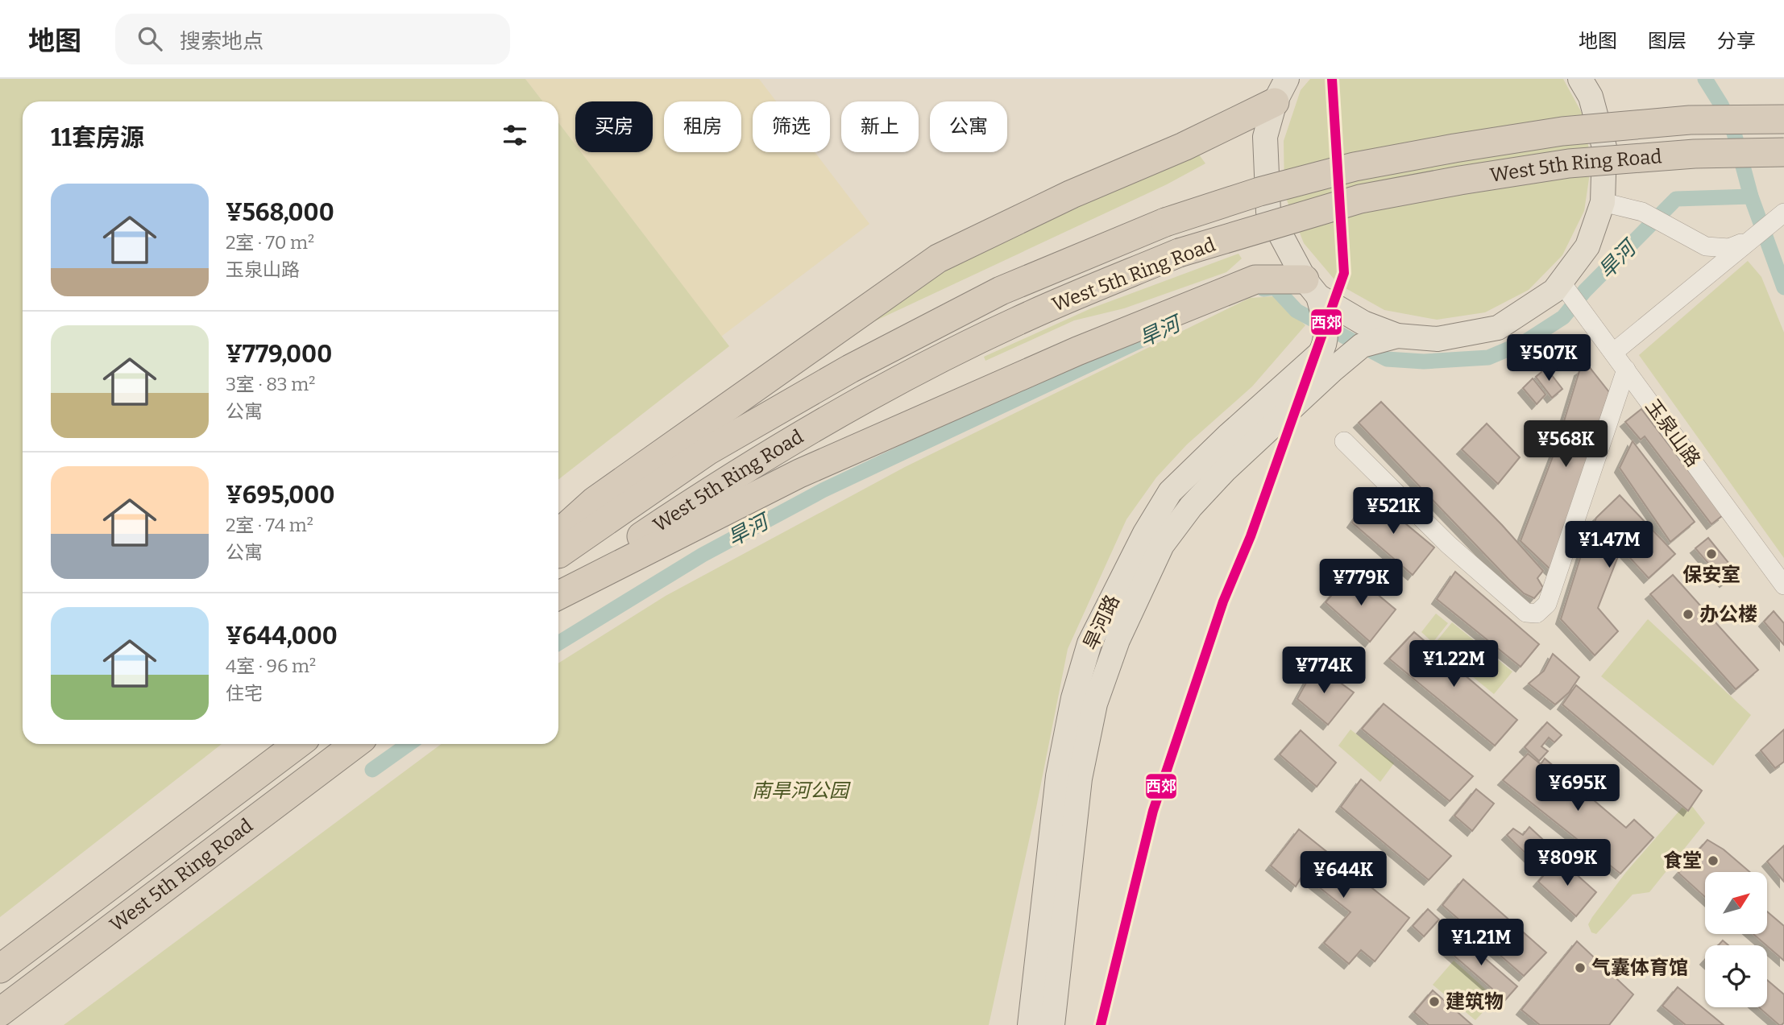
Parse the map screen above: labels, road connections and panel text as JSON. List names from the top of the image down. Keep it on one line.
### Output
{"streets":{"highway":["West 5th Ring Road"],"main road":["旱河路"],"street":["玉泉山路"]},"water":["旱河"],"parks":["南旱河公园"],"places":["保安室","办公楼","食堂","气囊体育馆","建筑物"],"lines":["transit line 西郊"],"north":"top right","page":{"header":"地图","search":"搜索地点","nav":["地图","图层","分享"],"chip":["买房","租房","筛选","新上","公寓"],"heading":"11套房源","list":[{"name":"¥568,000","note":"2室 · 70 m² · 玉泉山路"},{"name":"¥779,000","note":"3室 · 83 m² · 公寓"},{"name":"¥695,000","note":"2室 · 74 m² · 公寓"},{"name":"¥644,000","note":"4室 · 96 m² · 住宅"}],"price":["¥507K","¥568K","¥521K","¥1.47M","¥779K","¥1.22M","¥774K","¥695K","¥809K","¥644K","¥1.21M"]}}
